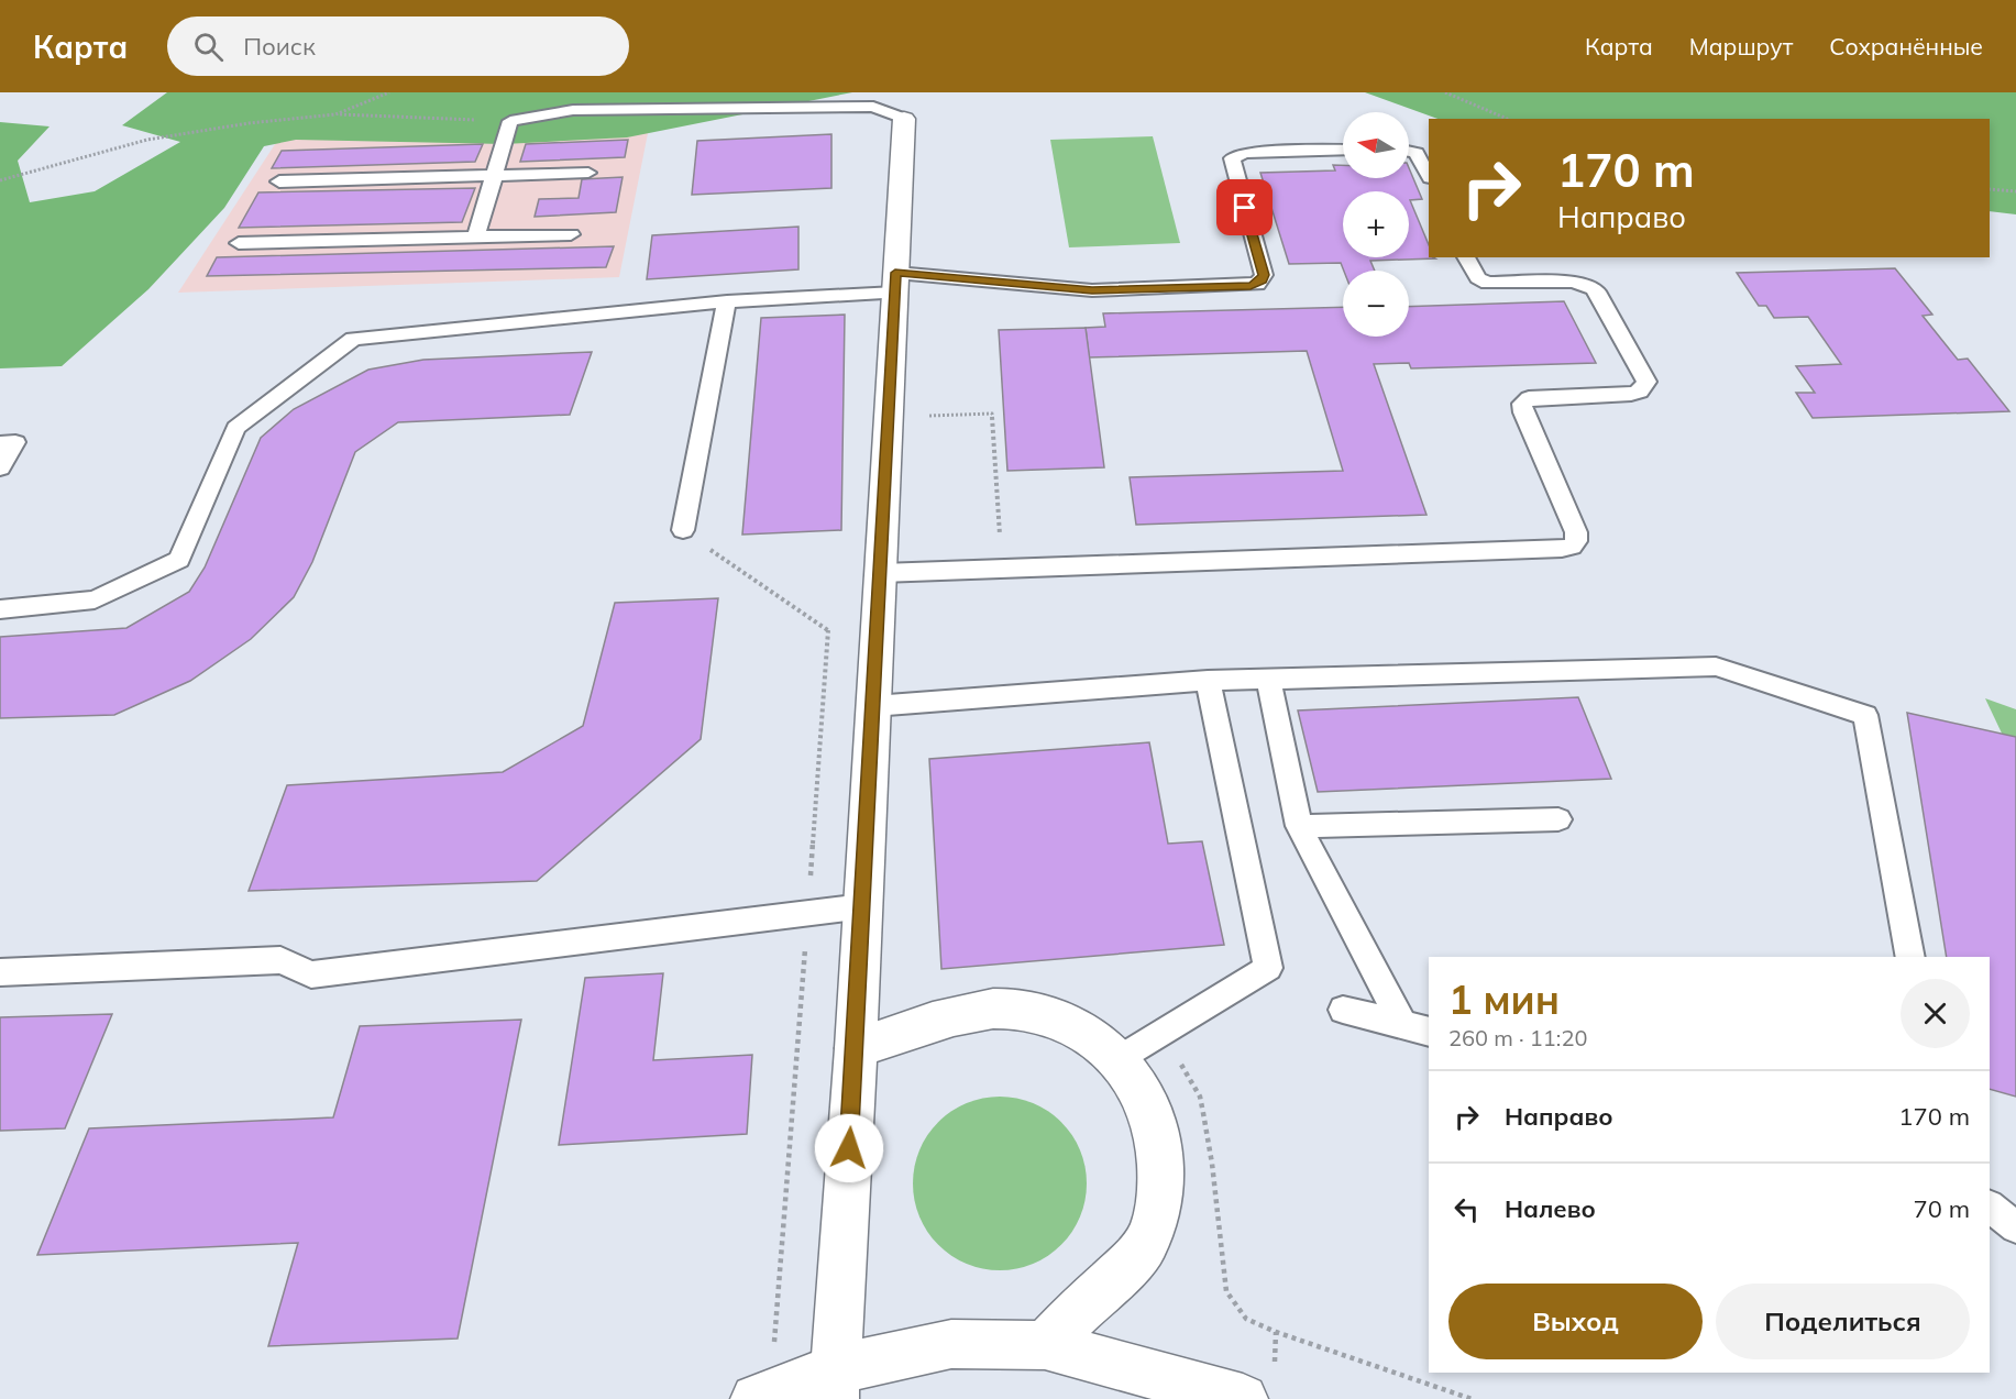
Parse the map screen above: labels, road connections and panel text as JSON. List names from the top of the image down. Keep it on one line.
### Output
{"north":"left","page":{"header":"Карта","search":"Поиск","nav":["Карта","Маршрут","Сохранённые"],"map_buttons":["+","−"],"turn":["170 m","Направо"],"heading":["1 мин","260 m · 11:20"],"list":[{"name":"Направо","value":"170 m"},{"name":"Налево","value":"70 m"}],"buttons":["Выход","Поделиться"]}}
